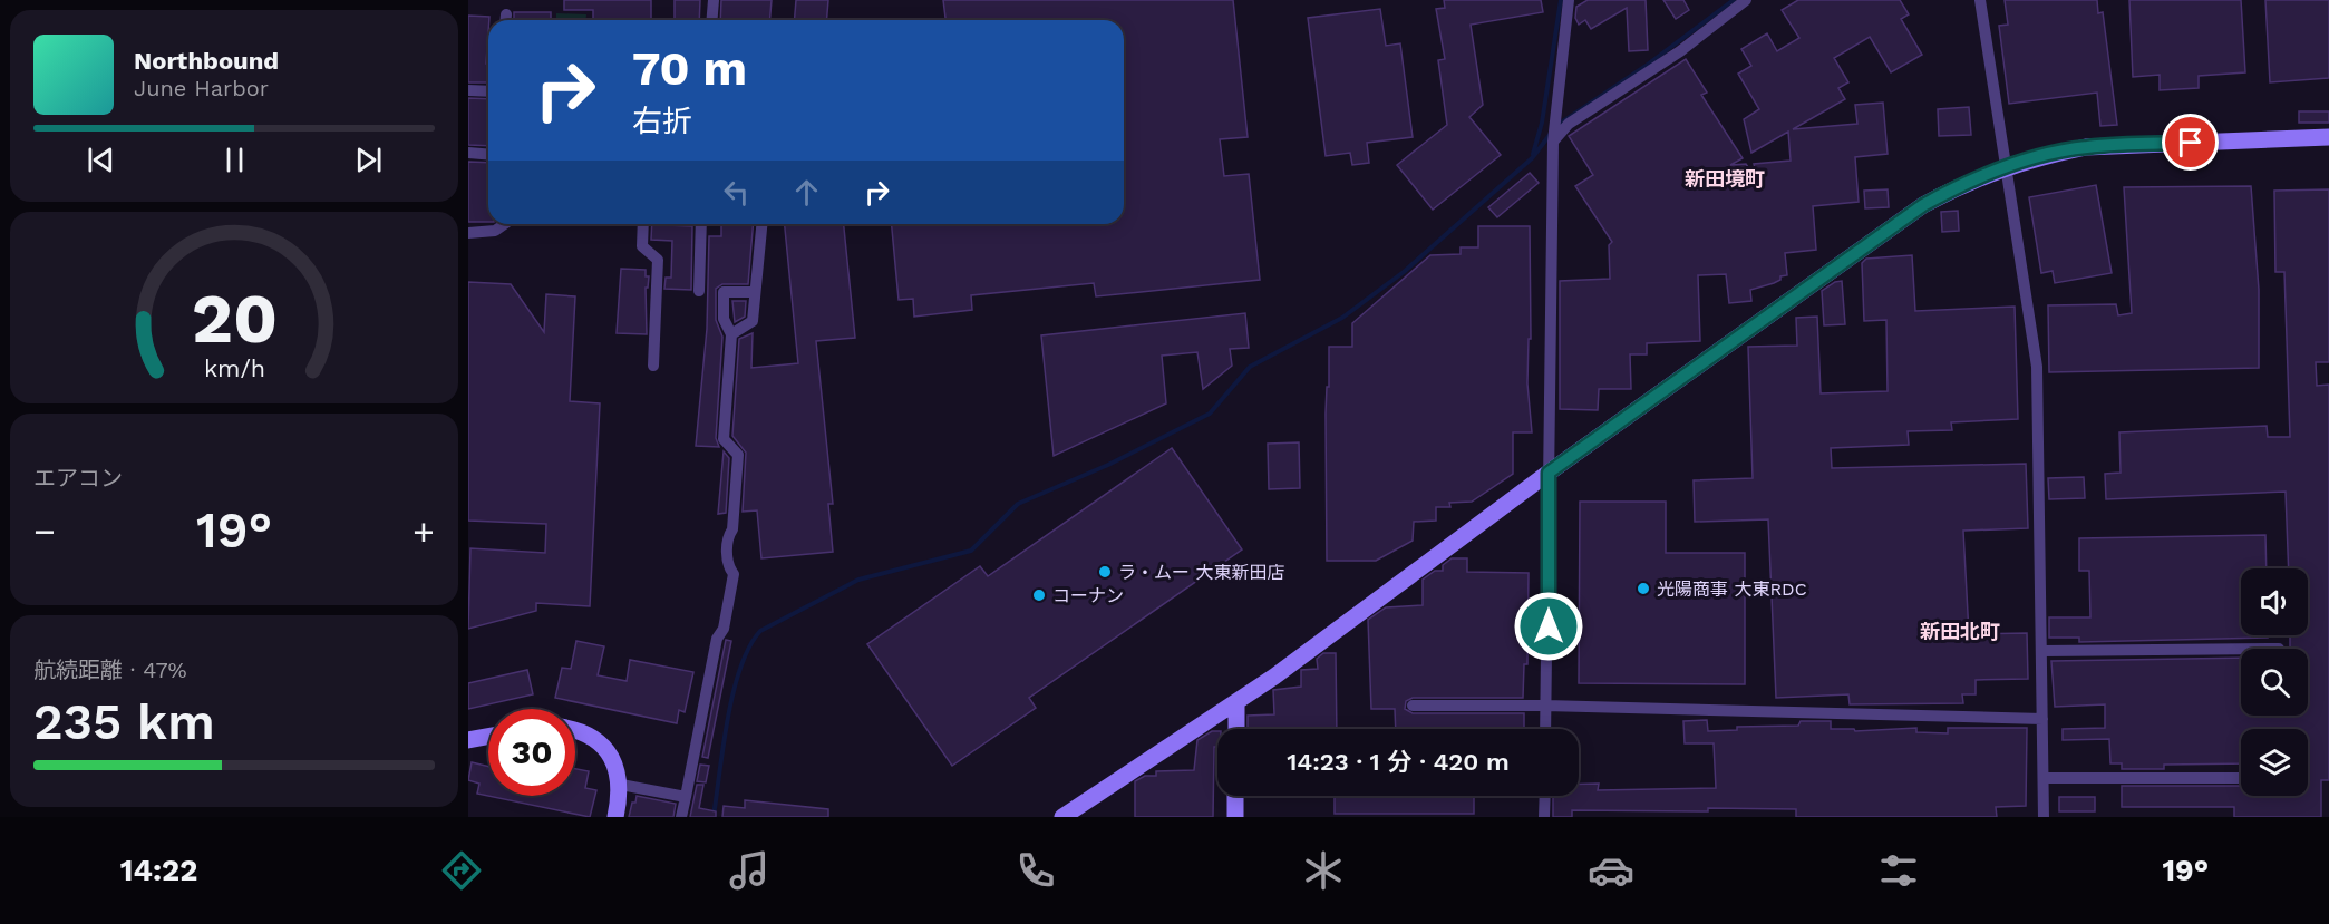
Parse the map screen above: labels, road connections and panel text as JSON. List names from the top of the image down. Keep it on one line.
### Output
{"districts":["新田境町","新田北町"],"places":["ラ・ムー 大東新田店","光陽商事 大東RDC","コーナン"],"page":{"turn":["70 m","右折"],"song":["Northbound","June Harbor"],"tile":["エアコン",["航続距離 · 47%","235 km"]],"heat":["−","19°","+"],"limit":"30","trip":"14:23 · 1 分 · 420 m","tabs":["14:22","19°"],"gauge":["20","km/h"]}}
